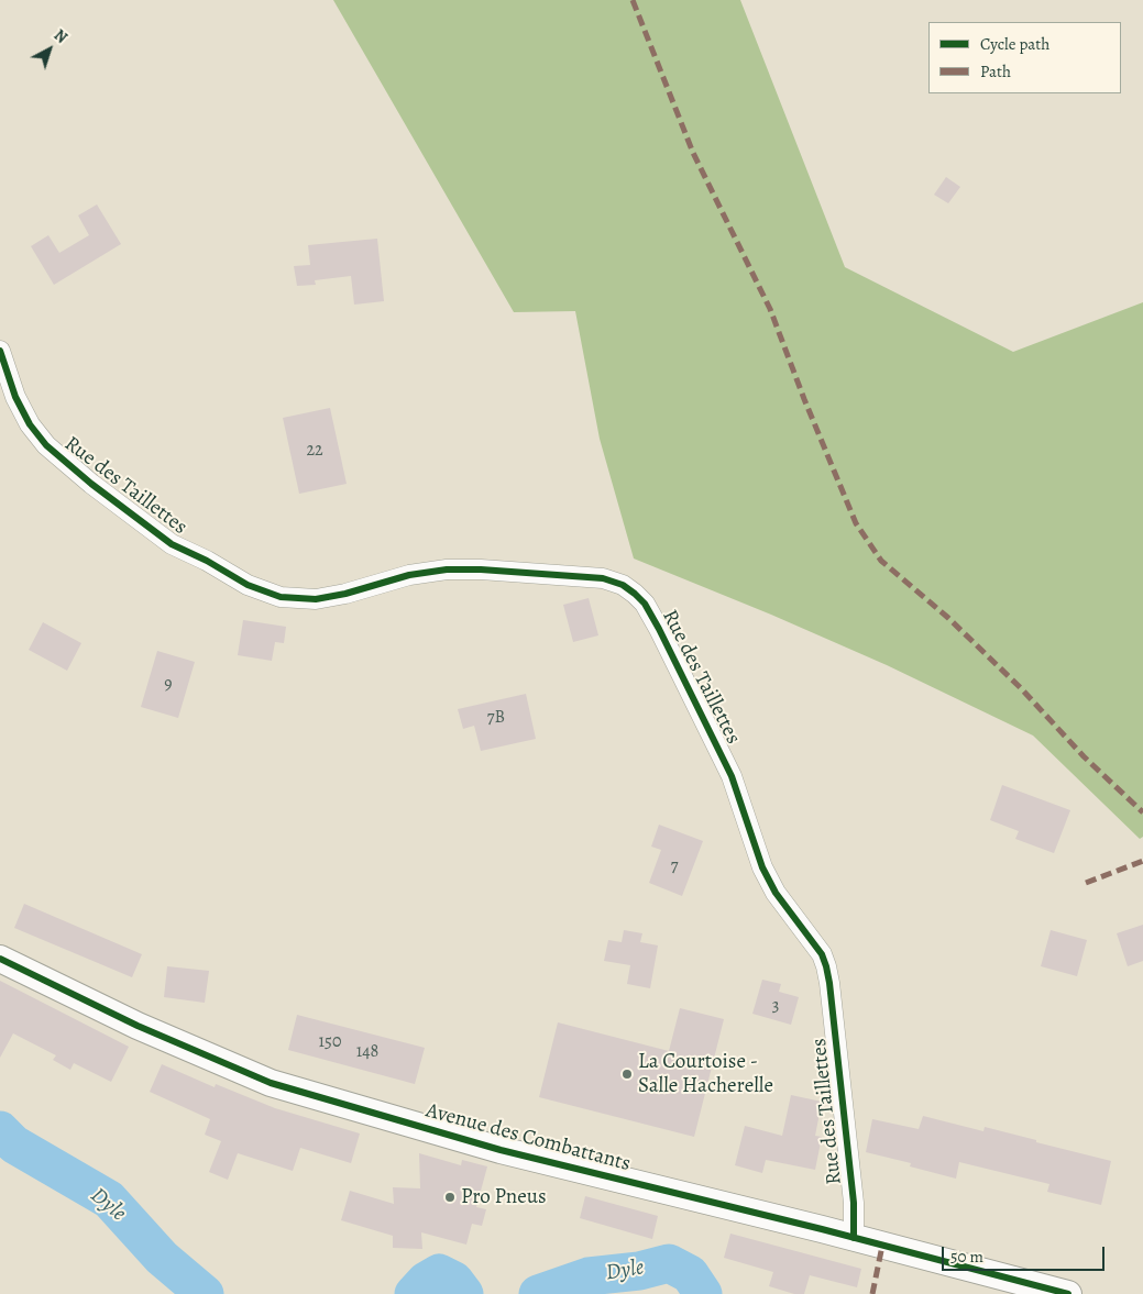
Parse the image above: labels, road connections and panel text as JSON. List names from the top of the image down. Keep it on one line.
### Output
{"streets":{"main road":["Avenue des Combattants"],"street":["Rue des Taillettes"]},"crossings":[["Rue des Taillettes","Avenue des Combattants"]],"water":["Dyle"],"places":["La Courtoise - Salle Hacherelle","Pro Pneus"],"house_numbers":["22","9","7B","7","3","150","148"],"legend":["Cycle path","Path"],"scale_bar":"50 m","north":"top right"}
